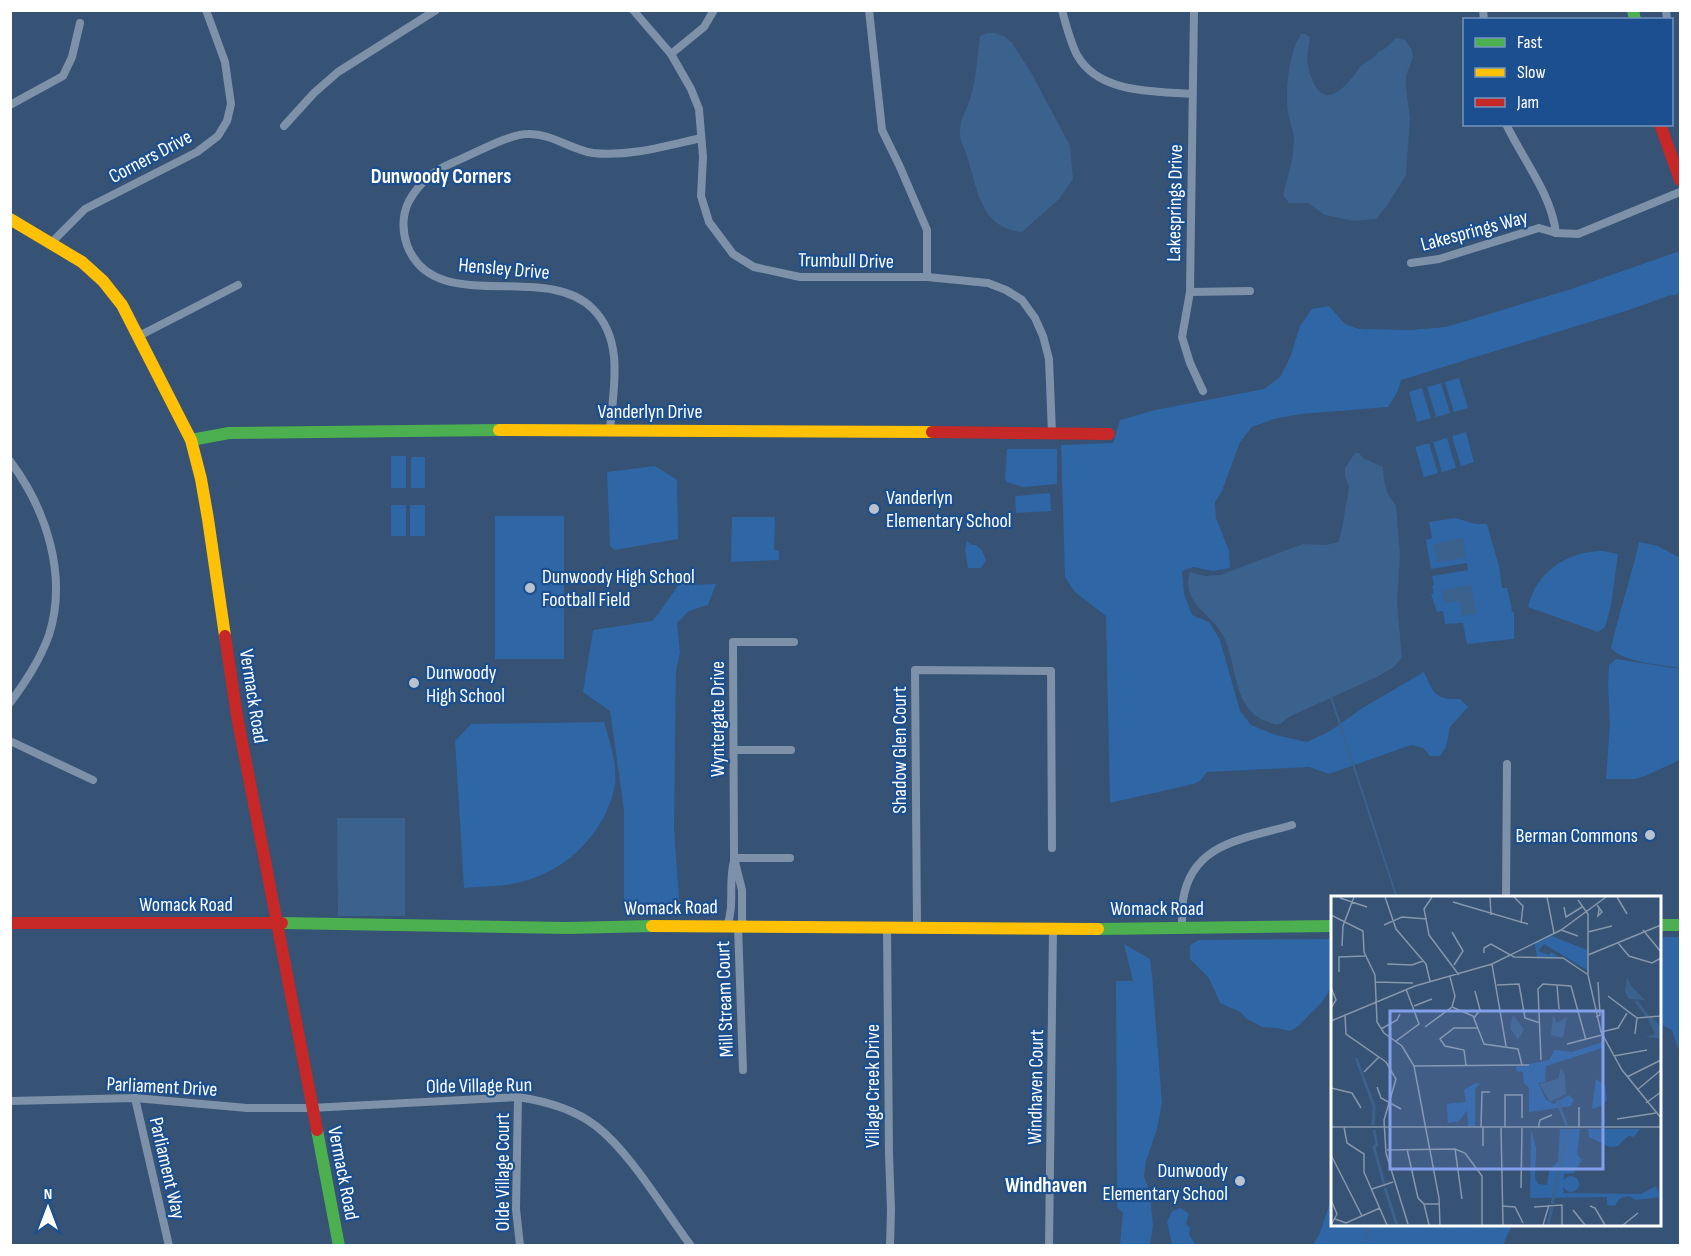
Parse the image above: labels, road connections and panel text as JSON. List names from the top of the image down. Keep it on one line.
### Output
{"streets":{"street":["Corners Drive","Lakesprings Drive","Lakesprings Way","Trumbull Drive","Hensley Drive","Vanderlyn Drive","Vermack Road","Wyntergate Drive","Shadow Glen Court","Womack Road","Mill Stream Court","Olde Village Run","Parliament Drive","Village Creek Drive","Windhaven Court","Parliament Way","Olde Village Court"]},"crossings":[["Corners Drive","Vermack Road"],["Trumbull Drive","Hensley Drive"],["Trumbull Drive","Vanderlyn Drive"],["Hensley Drive","Vanderlyn Drive"],["Vanderlyn Drive","Vermack Road"],["Vermack Road","Womack Road"],["Vermack Road","Olde Village Run"],["Vermack Road","Parliament Drive"],["Wyntergate Drive","Womack Road"],["Wyntergate Drive","Mill Stream Court"],["Shadow Glen Court","Womack Road"],["Womack Road","Mill Stream Court"],["Womack Road","Village Creek Drive"],["Womack Road","Windhaven Court"],["Olde Village Run","Parliament Drive"],["Olde Village Run","Olde Village Court"],["Parliament Drive","Parliament Way"]],"districts":["Dunwoody Corners","Windhaven"],"places":["Vanderlyn Elementary School","Dunwoody High School Football Field","Dunwoody High School","Berman Commons","Dunwoody Elementary School"],"legend":["Fast","Slow","Jam"],"north":"top"}
